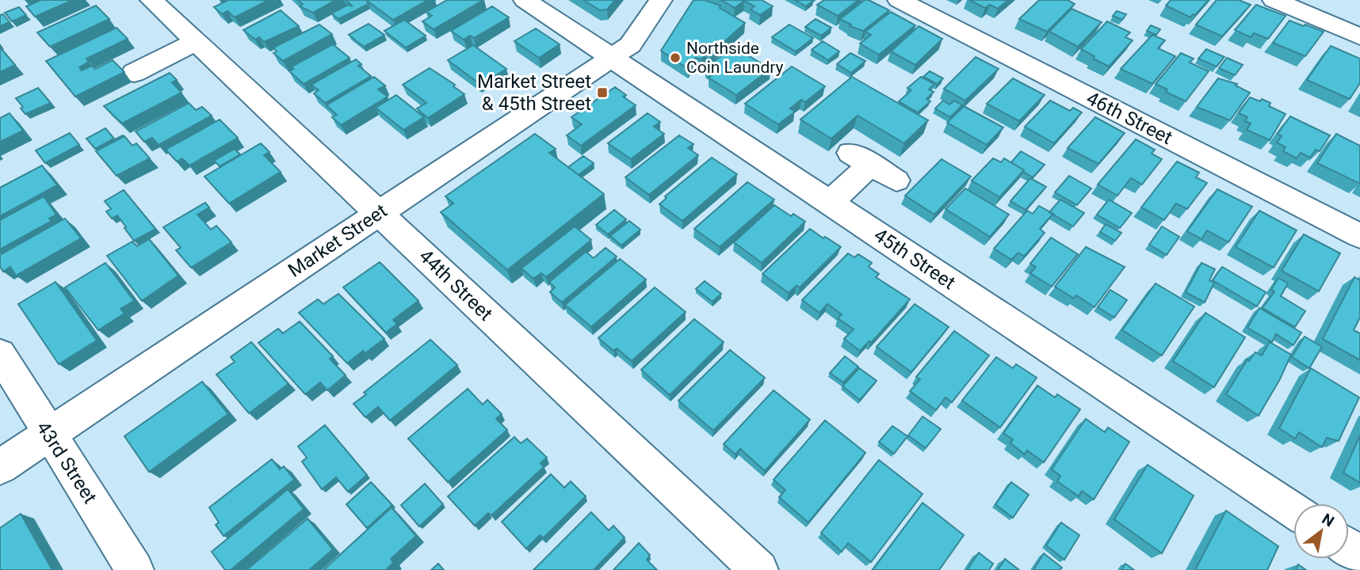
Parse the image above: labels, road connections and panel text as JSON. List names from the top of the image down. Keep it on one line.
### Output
{"streets":{"street":["46th Street","Market Street","45th Street","44th Street","43rd Street"]},"crossings":[["Market Street","45th Street"],["Market Street","44th Street"],["Market Street","43rd Street"]],"places":{"other":["Northside Coin Laundry"],"transit":["Market Street & 45th Street"]},"north":"top right"}
